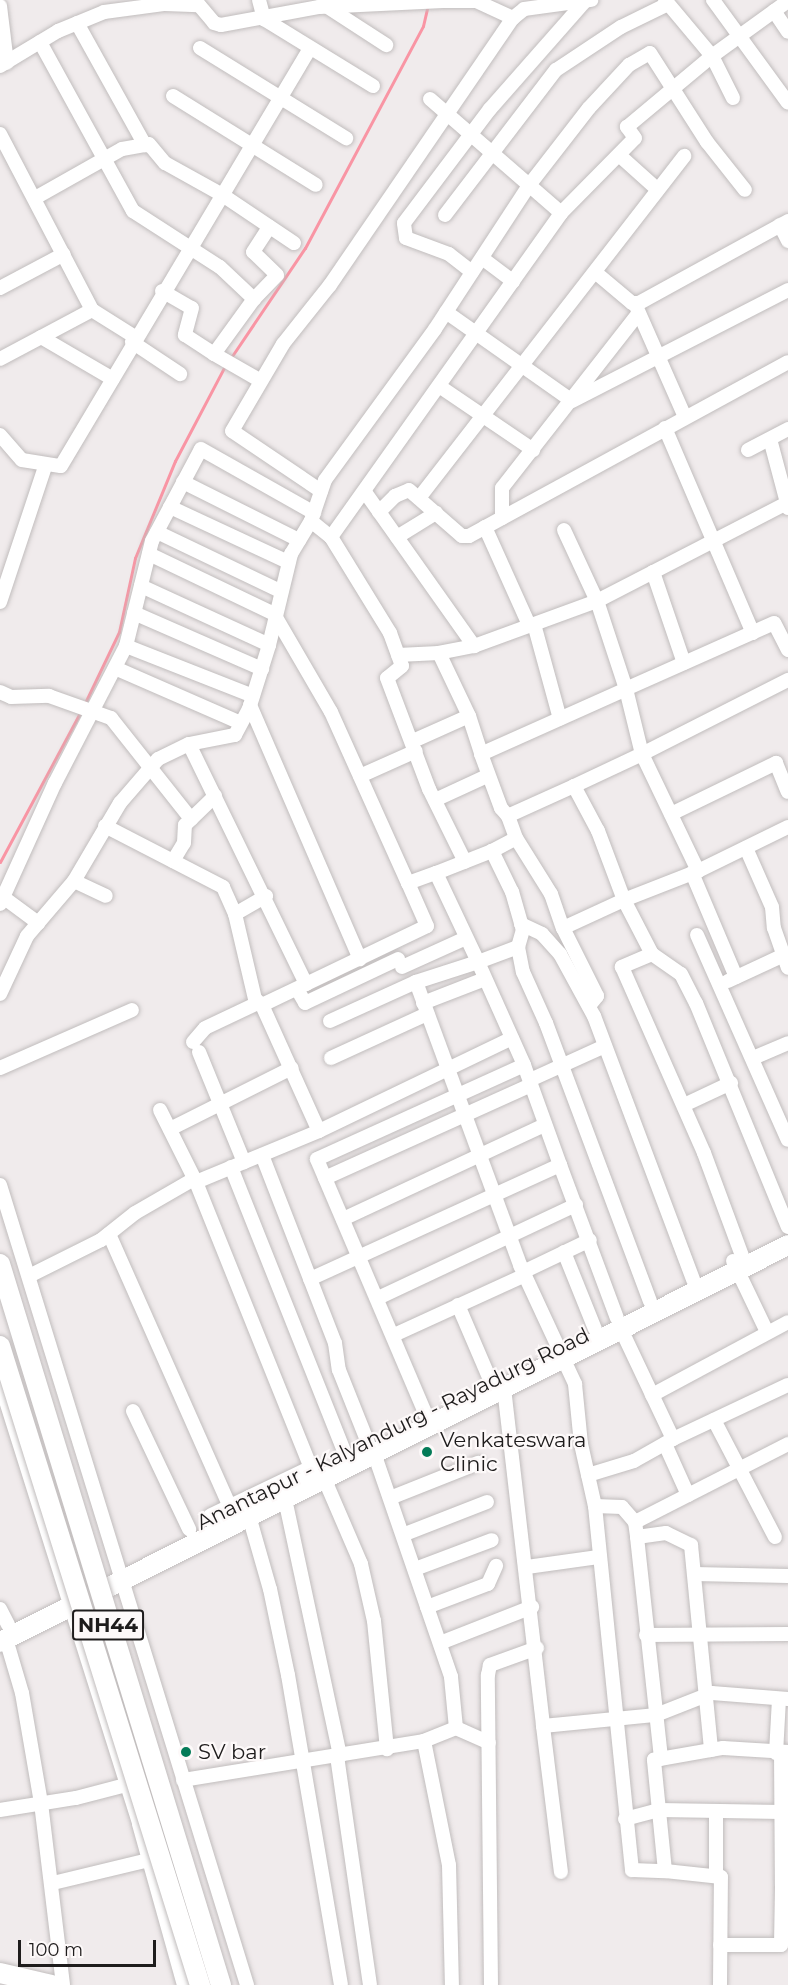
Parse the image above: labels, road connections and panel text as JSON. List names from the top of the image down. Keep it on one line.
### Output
{"streets":{"highway":["Anantapur - Kalyandurg - Rayadurg Road","NH44"]},"places":["Venkateswara Clinic","SV bar"],"scale_bar":"100 m"}
